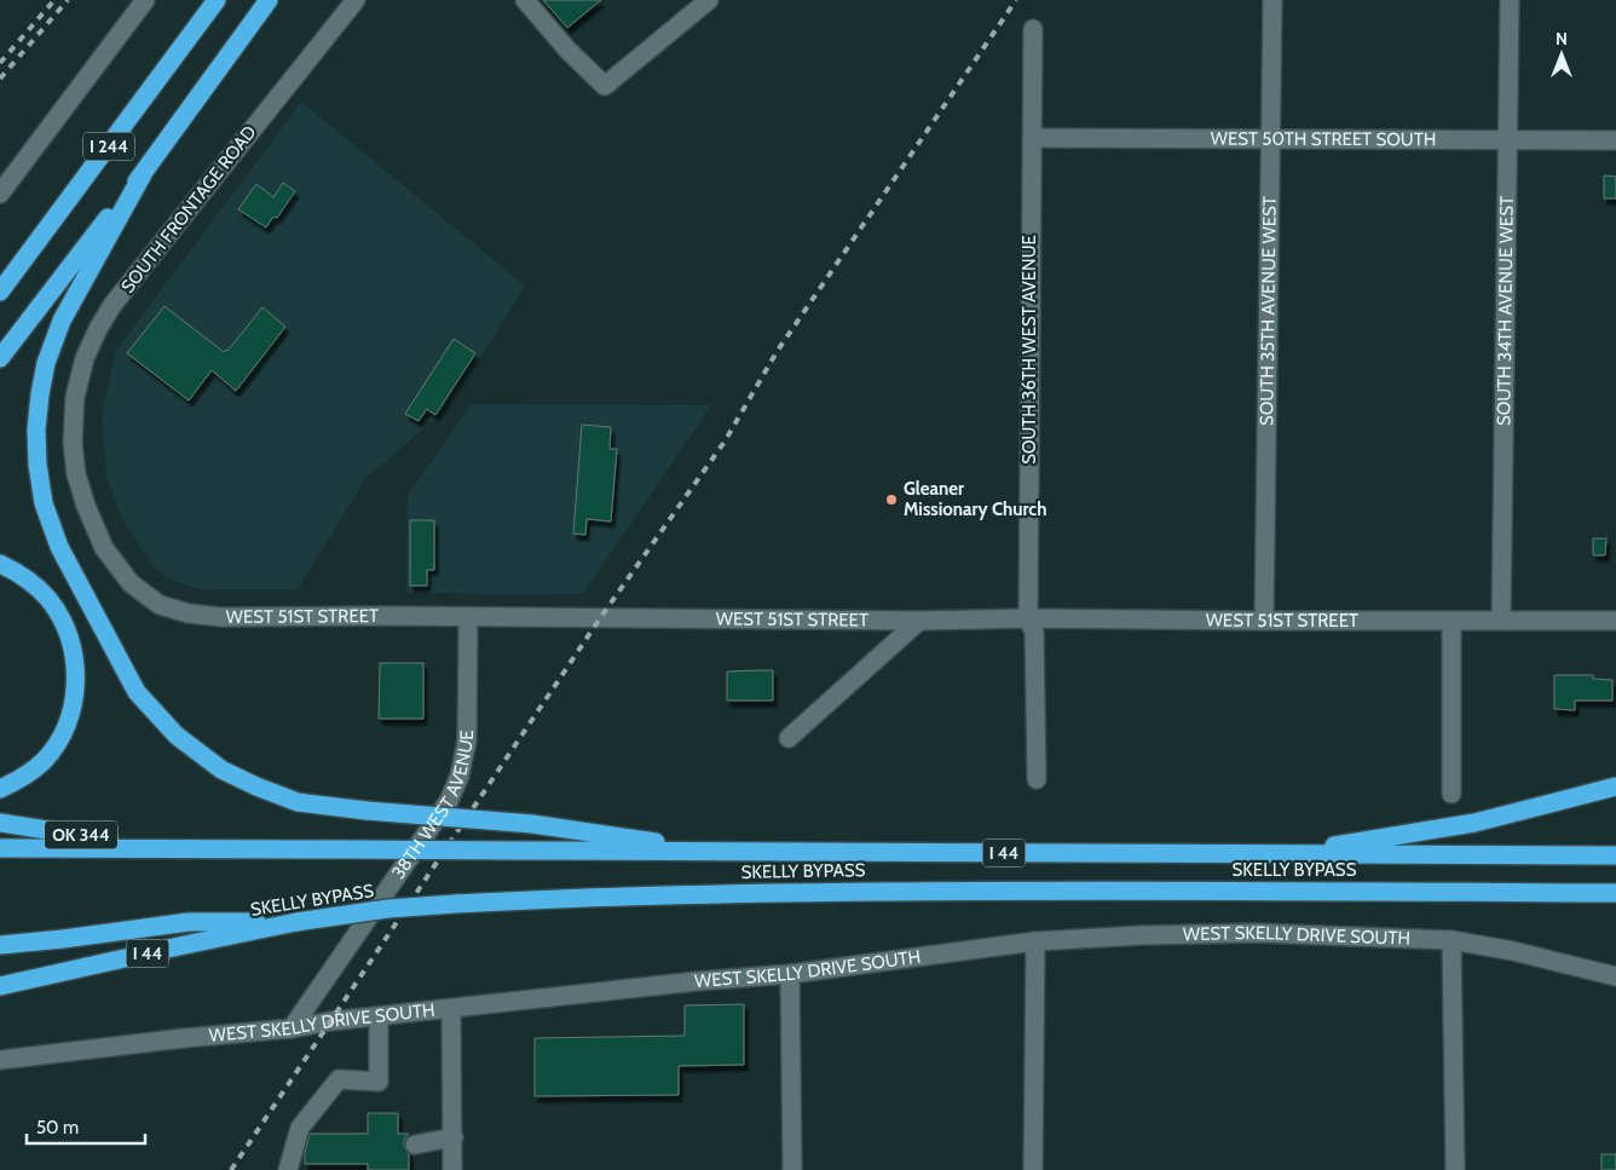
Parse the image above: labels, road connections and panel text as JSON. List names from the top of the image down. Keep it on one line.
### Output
{"streets":{"highway":["I 244","OK 344","I 44","SKELLY BYPASS"],"street":["WEST 50TH STREET SOUTH","SOUTH FRONTAGE ROAD","SOUTH 34TH AVENUE WEST","SOUTH 35TH AVENUE WEST","SOUTH 36TH WEST AVENUE","WEST 51ST STREET","38TH WEST AVENUE","WEST SKELLY DRIVE SOUTH"]},"crossings":[["WEST 50TH STREET SOUTH","SOUTH 34TH AVENUE WEST"],["WEST 50TH STREET SOUTH","SOUTH 35TH AVENUE WEST"],["WEST 50TH STREET SOUTH","SOUTH 36TH WEST AVENUE"],["SOUTH FRONTAGE ROAD","WEST 51ST STREET"],["SOUTH 34TH AVENUE WEST","WEST 51ST STREET"],["SOUTH 35TH AVENUE WEST","WEST 51ST STREET"],["SOUTH 36TH WEST AVENUE","WEST 51ST STREET"],["WEST 51ST STREET","38TH WEST AVENUE"],["38TH WEST AVENUE","WEST SKELLY DRIVE SOUTH"],["OK 344","SKELLY BYPASS"]],"places":["Gleaner Missionary Church"],"scale_bar":"50 m","north":"top"}
